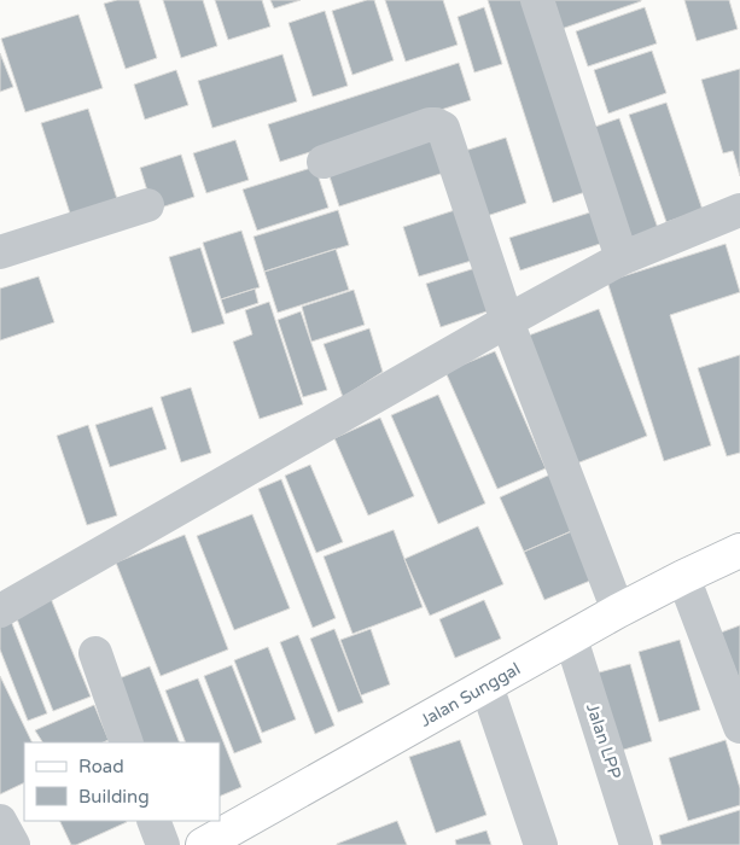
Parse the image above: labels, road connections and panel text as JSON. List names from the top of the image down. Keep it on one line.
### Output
{"streets":{"main road":["Jalan Sunggal"],"street":["Jalan LPP"]},"crossings":[["Jalan Sunggal","Jalan LPP"]],"legend":["Road","Building"]}
